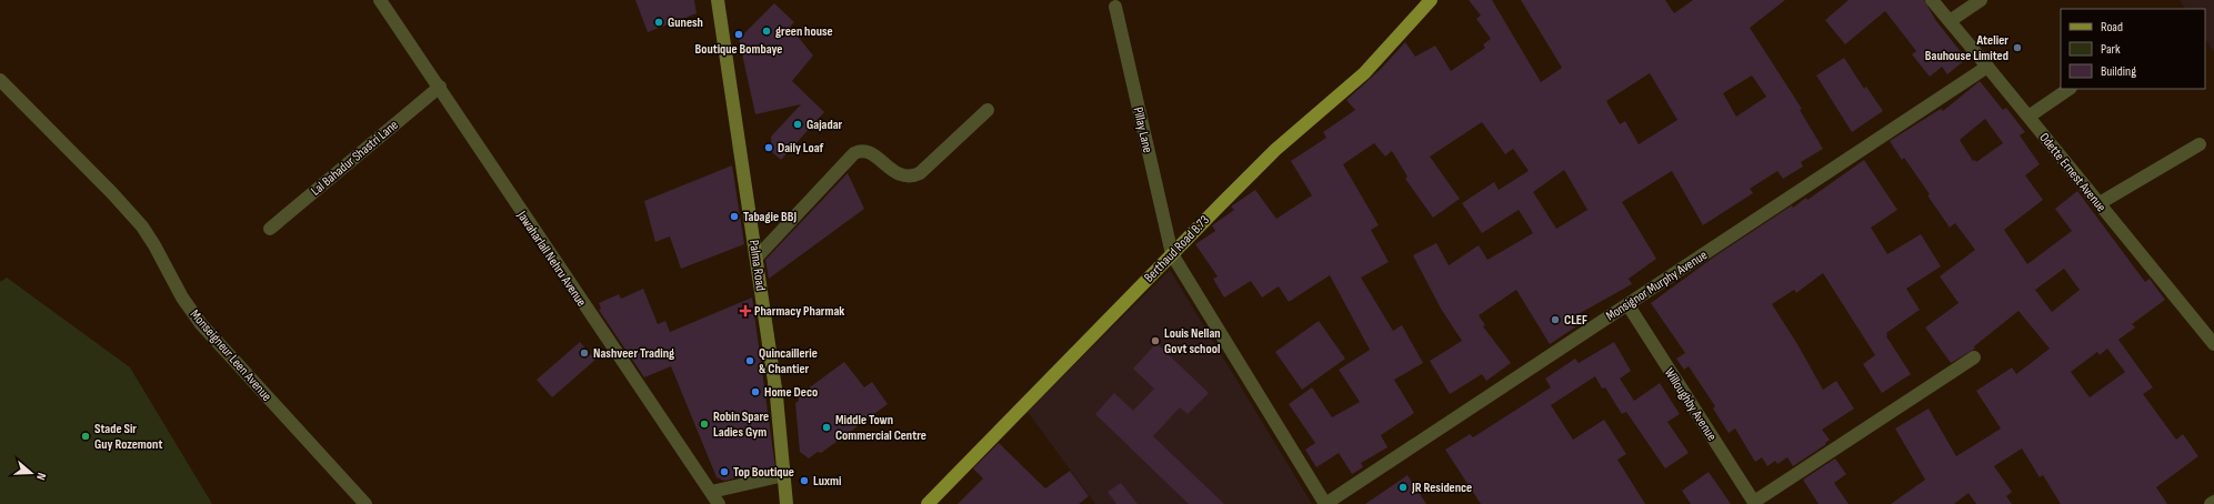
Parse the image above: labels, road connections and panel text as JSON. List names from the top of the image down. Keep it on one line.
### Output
{"streets":{"main road":["Berthaud Road B.73","Palma Road"],"street":["Pillay Lane","Lal Bahadur Shastri Lane","Odette Ernest Avenue","Jawaharlall Nehru Avenue","Monsignor Murphy Avenue","Monseigneur Leen Avenue","Willoughby Avenue"]},"crossings":[["Pillay Lane","Berthaud Road B.73"],["Pillay Lane","Monsignor Murphy Avenue"],["Lal Bahadur Shastri Lane","Jawaharlall Nehru Avenue"],["Odette Ernest Avenue","Monsignor Murphy Avenue"],["Monsignor Murphy Avenue","Willoughby Avenue"]],"places":{"other":["Gunesh","green house","Boutique Bombaye","Atelier Bauhouse Limited","Gajadar","Daily Loaf","Tabagie BBJ","CLEF","Louis Nellan Govt school","Nashveer Trading","Quincaillerie & Chantier","Home Deco","Robin Spare Ladies Gym","Middle Town Commercial Centre","Stade Sir Guy Rozemont","Top Boutique","Luxmi","JR Residence"],"health":["Pharmacy Pharmak"]},"legend":["Road","Park","Building"],"north":"right"}
